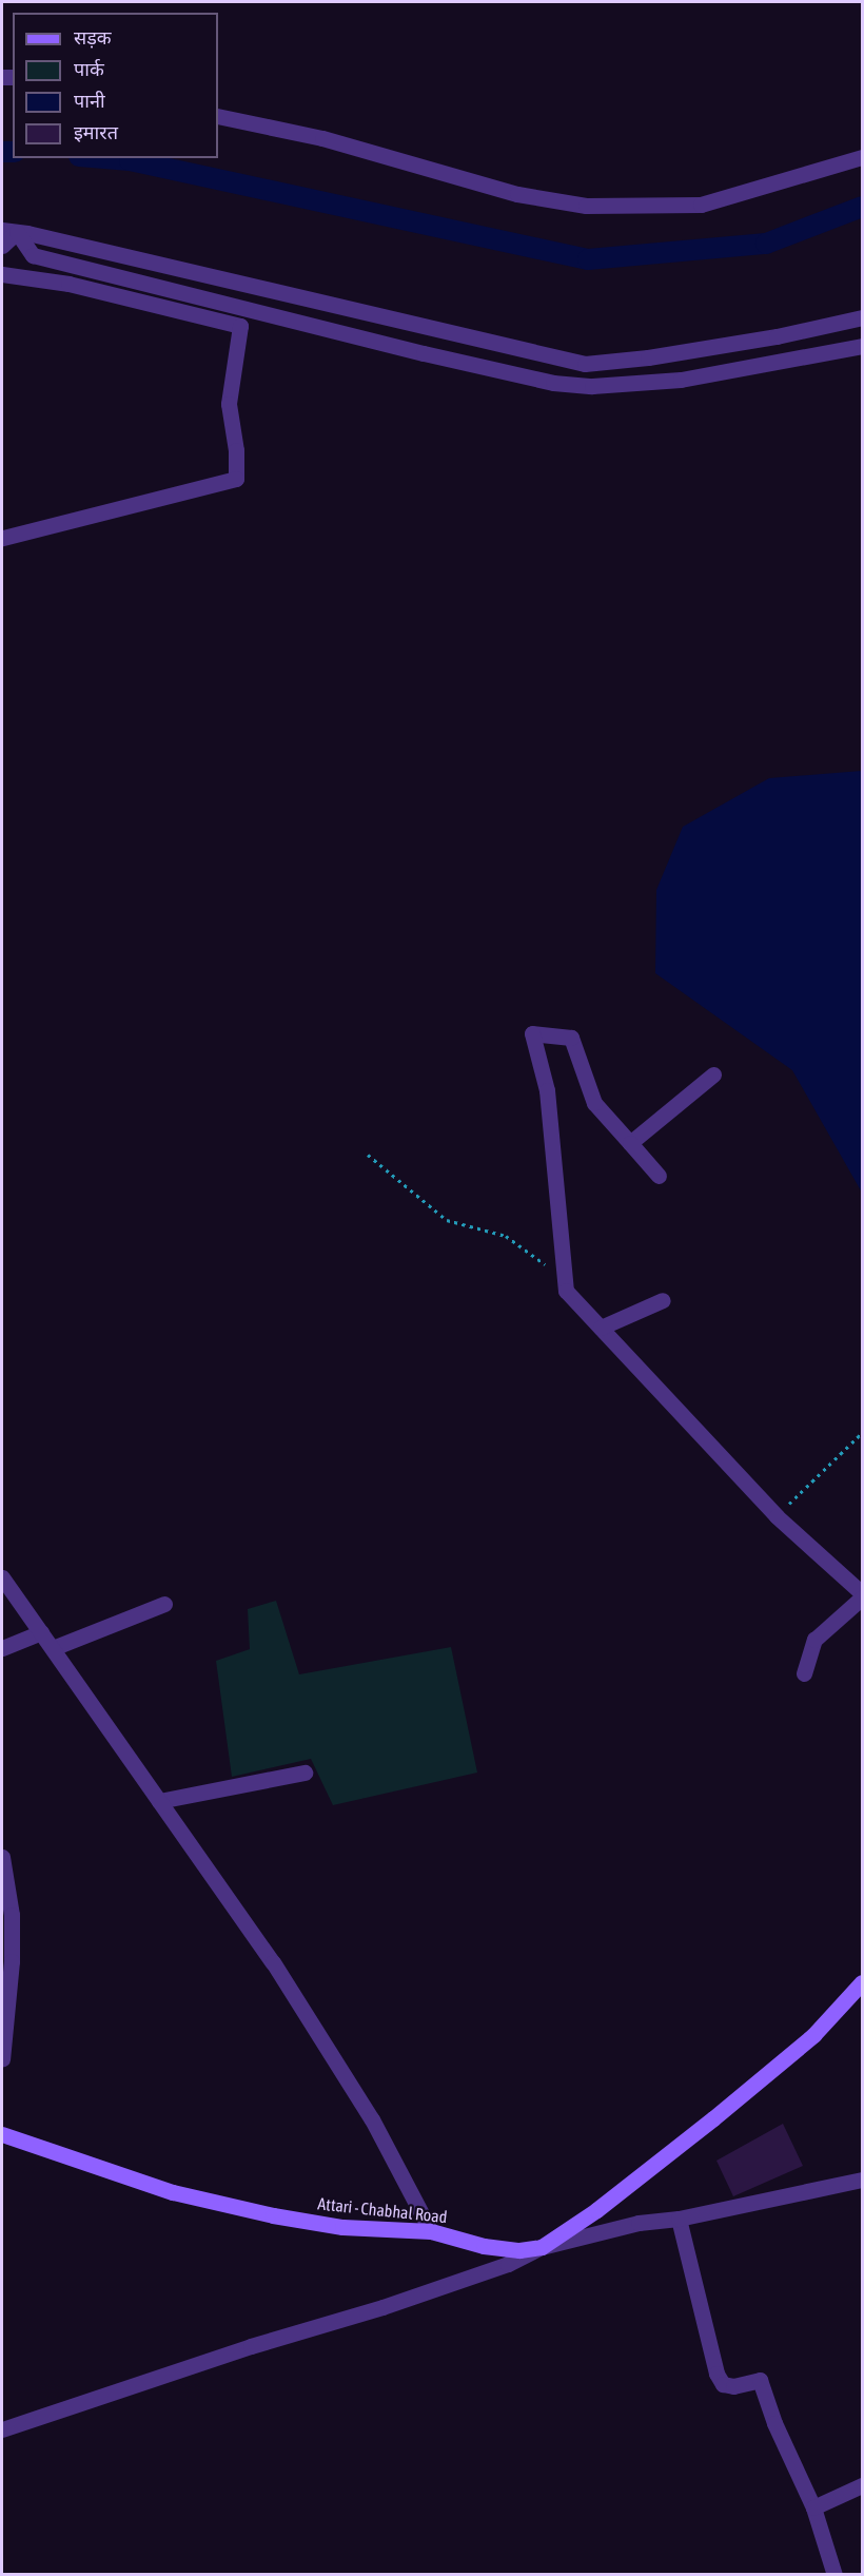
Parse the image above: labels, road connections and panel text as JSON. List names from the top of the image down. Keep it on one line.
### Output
{"streets":{"main road":["Attari - Chabhal Road"]},"legend":["सड़क","पार्क","पानी","इमारत"]}
